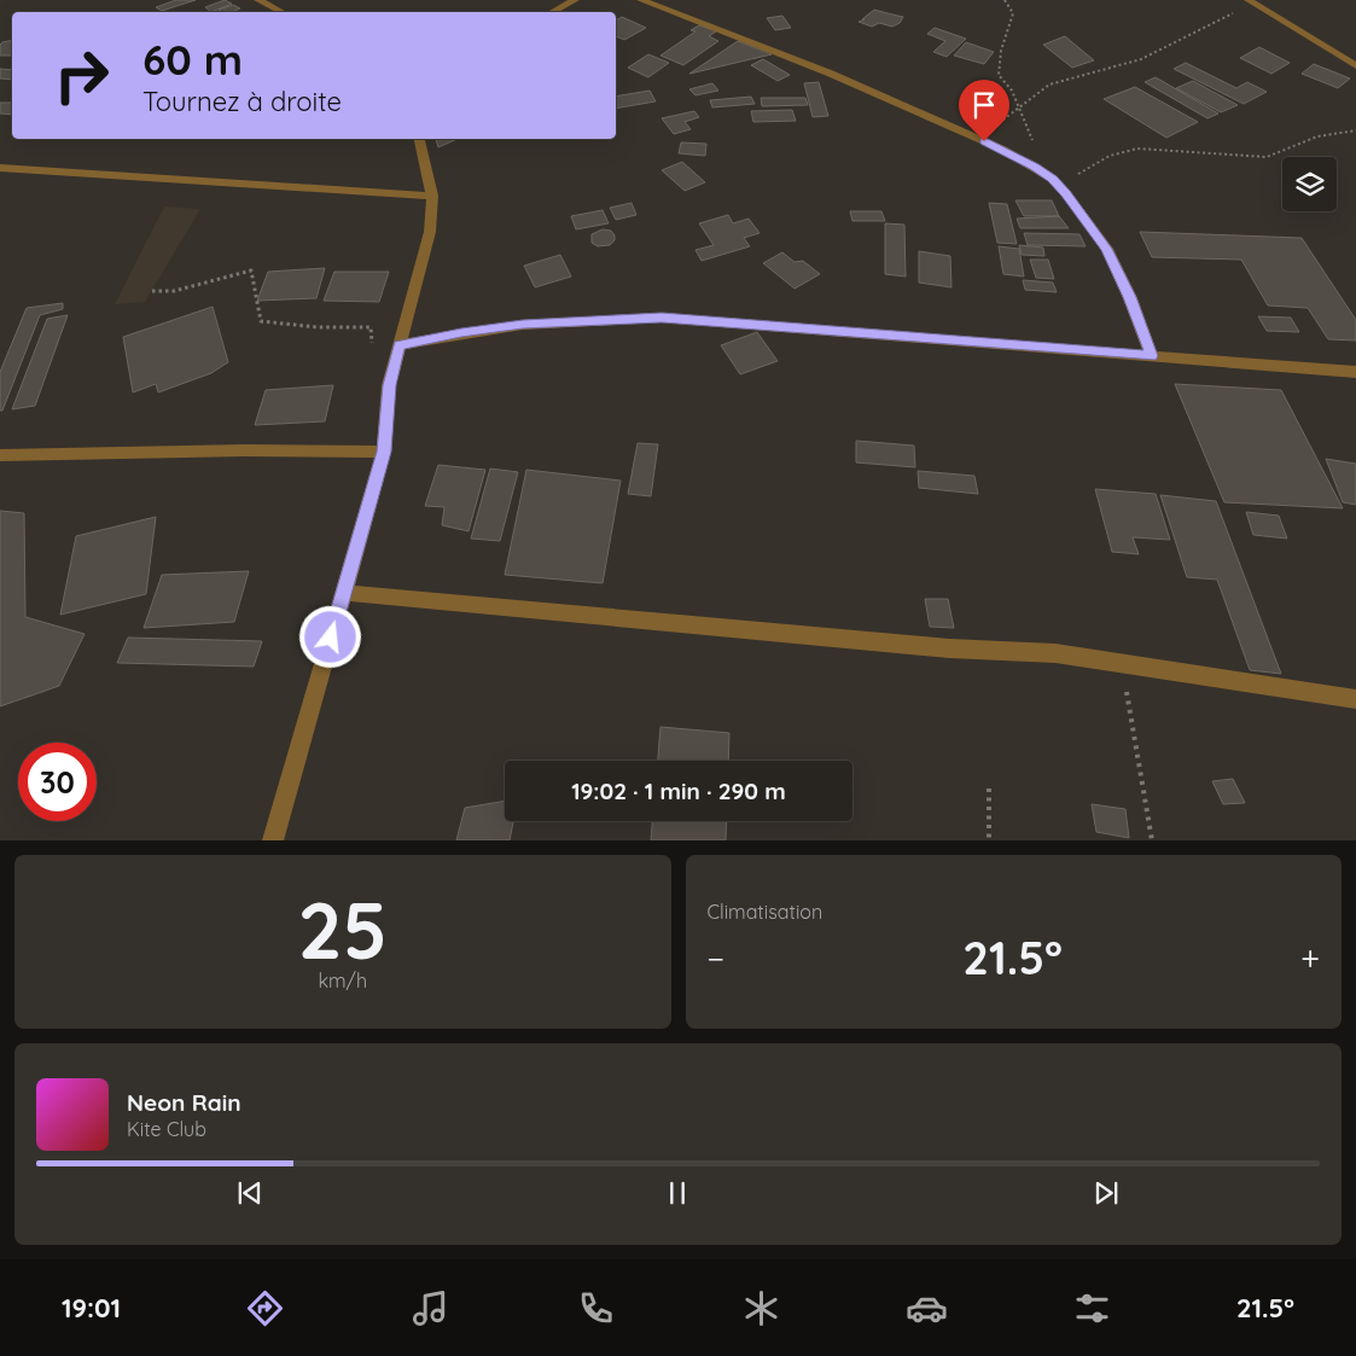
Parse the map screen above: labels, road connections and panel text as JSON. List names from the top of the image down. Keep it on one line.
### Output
{"page":{"turn":["60 m","Tournez à droite"],"limit":"30","trip":"19:02 · 1 min · 290 m","tile":[["25","km/h"],"Climatisation"],"heat":["−","21.5°","+"],"song":["Neon Rain","Kite Club"],"tabs":["19:01","21.5°"]}}
